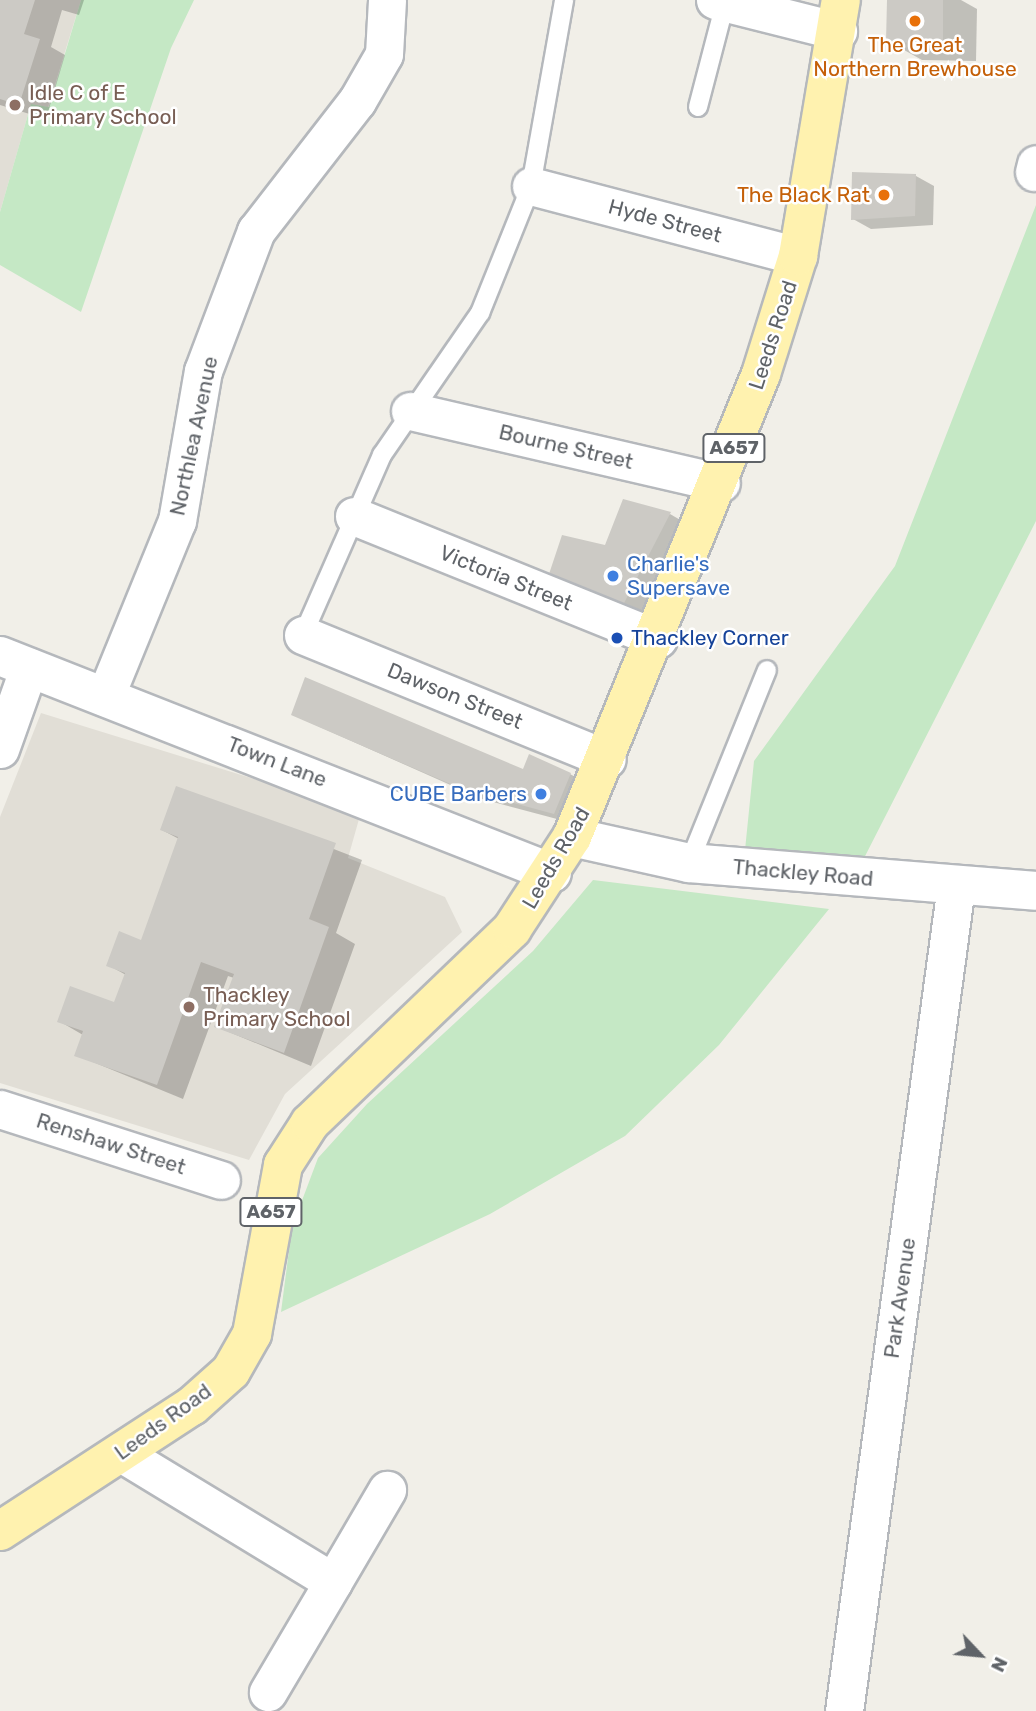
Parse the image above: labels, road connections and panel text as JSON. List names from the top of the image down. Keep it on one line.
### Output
{"streets":{"main road":["Leeds Road","A657"],"street":["Hyde Street","Northlea Avenue","Bourne Street","Victoria Street","Dawson Street","Town Lane","Thackley Road","Renshaw Street","Park Avenue"]},"crossings":[["Hyde Street","Leeds Road"],["Leeds Road","Bourne Street"],["Leeds Road","Victoria Street"],["Leeds Road","Dawson Street"],["Leeds Road","Town Lane"],["Leeds Road","Thackley Road"],["Northlea Avenue","Town Lane"],["Thackley Road","Park Avenue"]],"places":["The Great Northern Brewhouse","Idle C of E Primary School","The Black Rat","Charlie's Supersave","Thackley Corner","CUBE Barbers","Thackley Primary School"],"north":"bottom right"}
